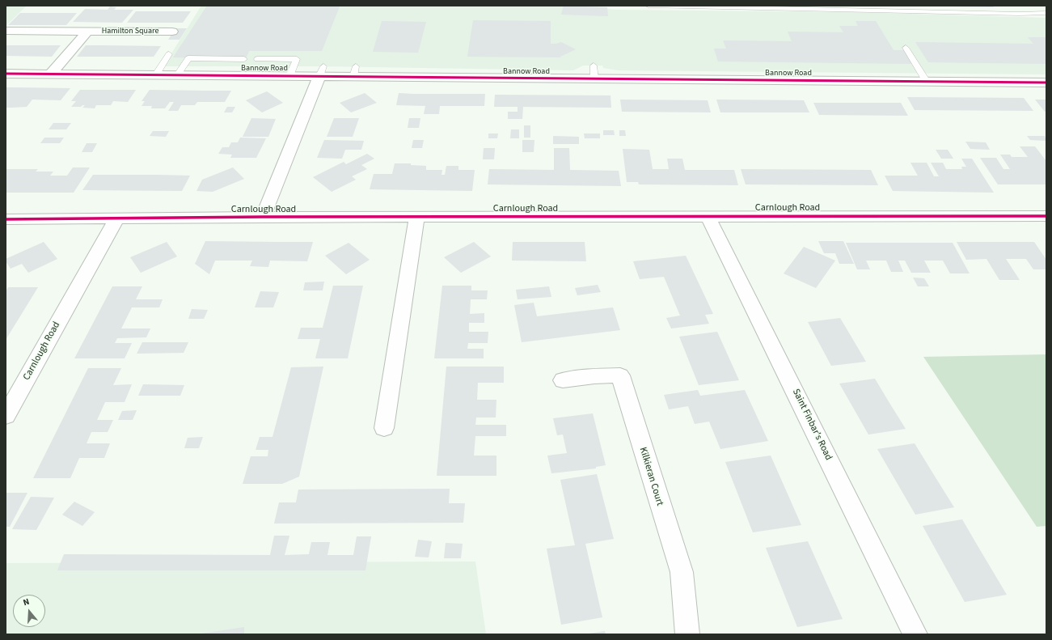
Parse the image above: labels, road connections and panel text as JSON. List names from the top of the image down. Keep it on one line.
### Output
{"streets":{"street":["Hamilton Square","Bannow Road","Carnlough Road","Saint Finbar's Road","Kilkieran Court"]},"crossings":[["Hamilton Square","Bannow Road"],["Carnlough Road","Saint Finbar's Road"]],"north":"top"}
